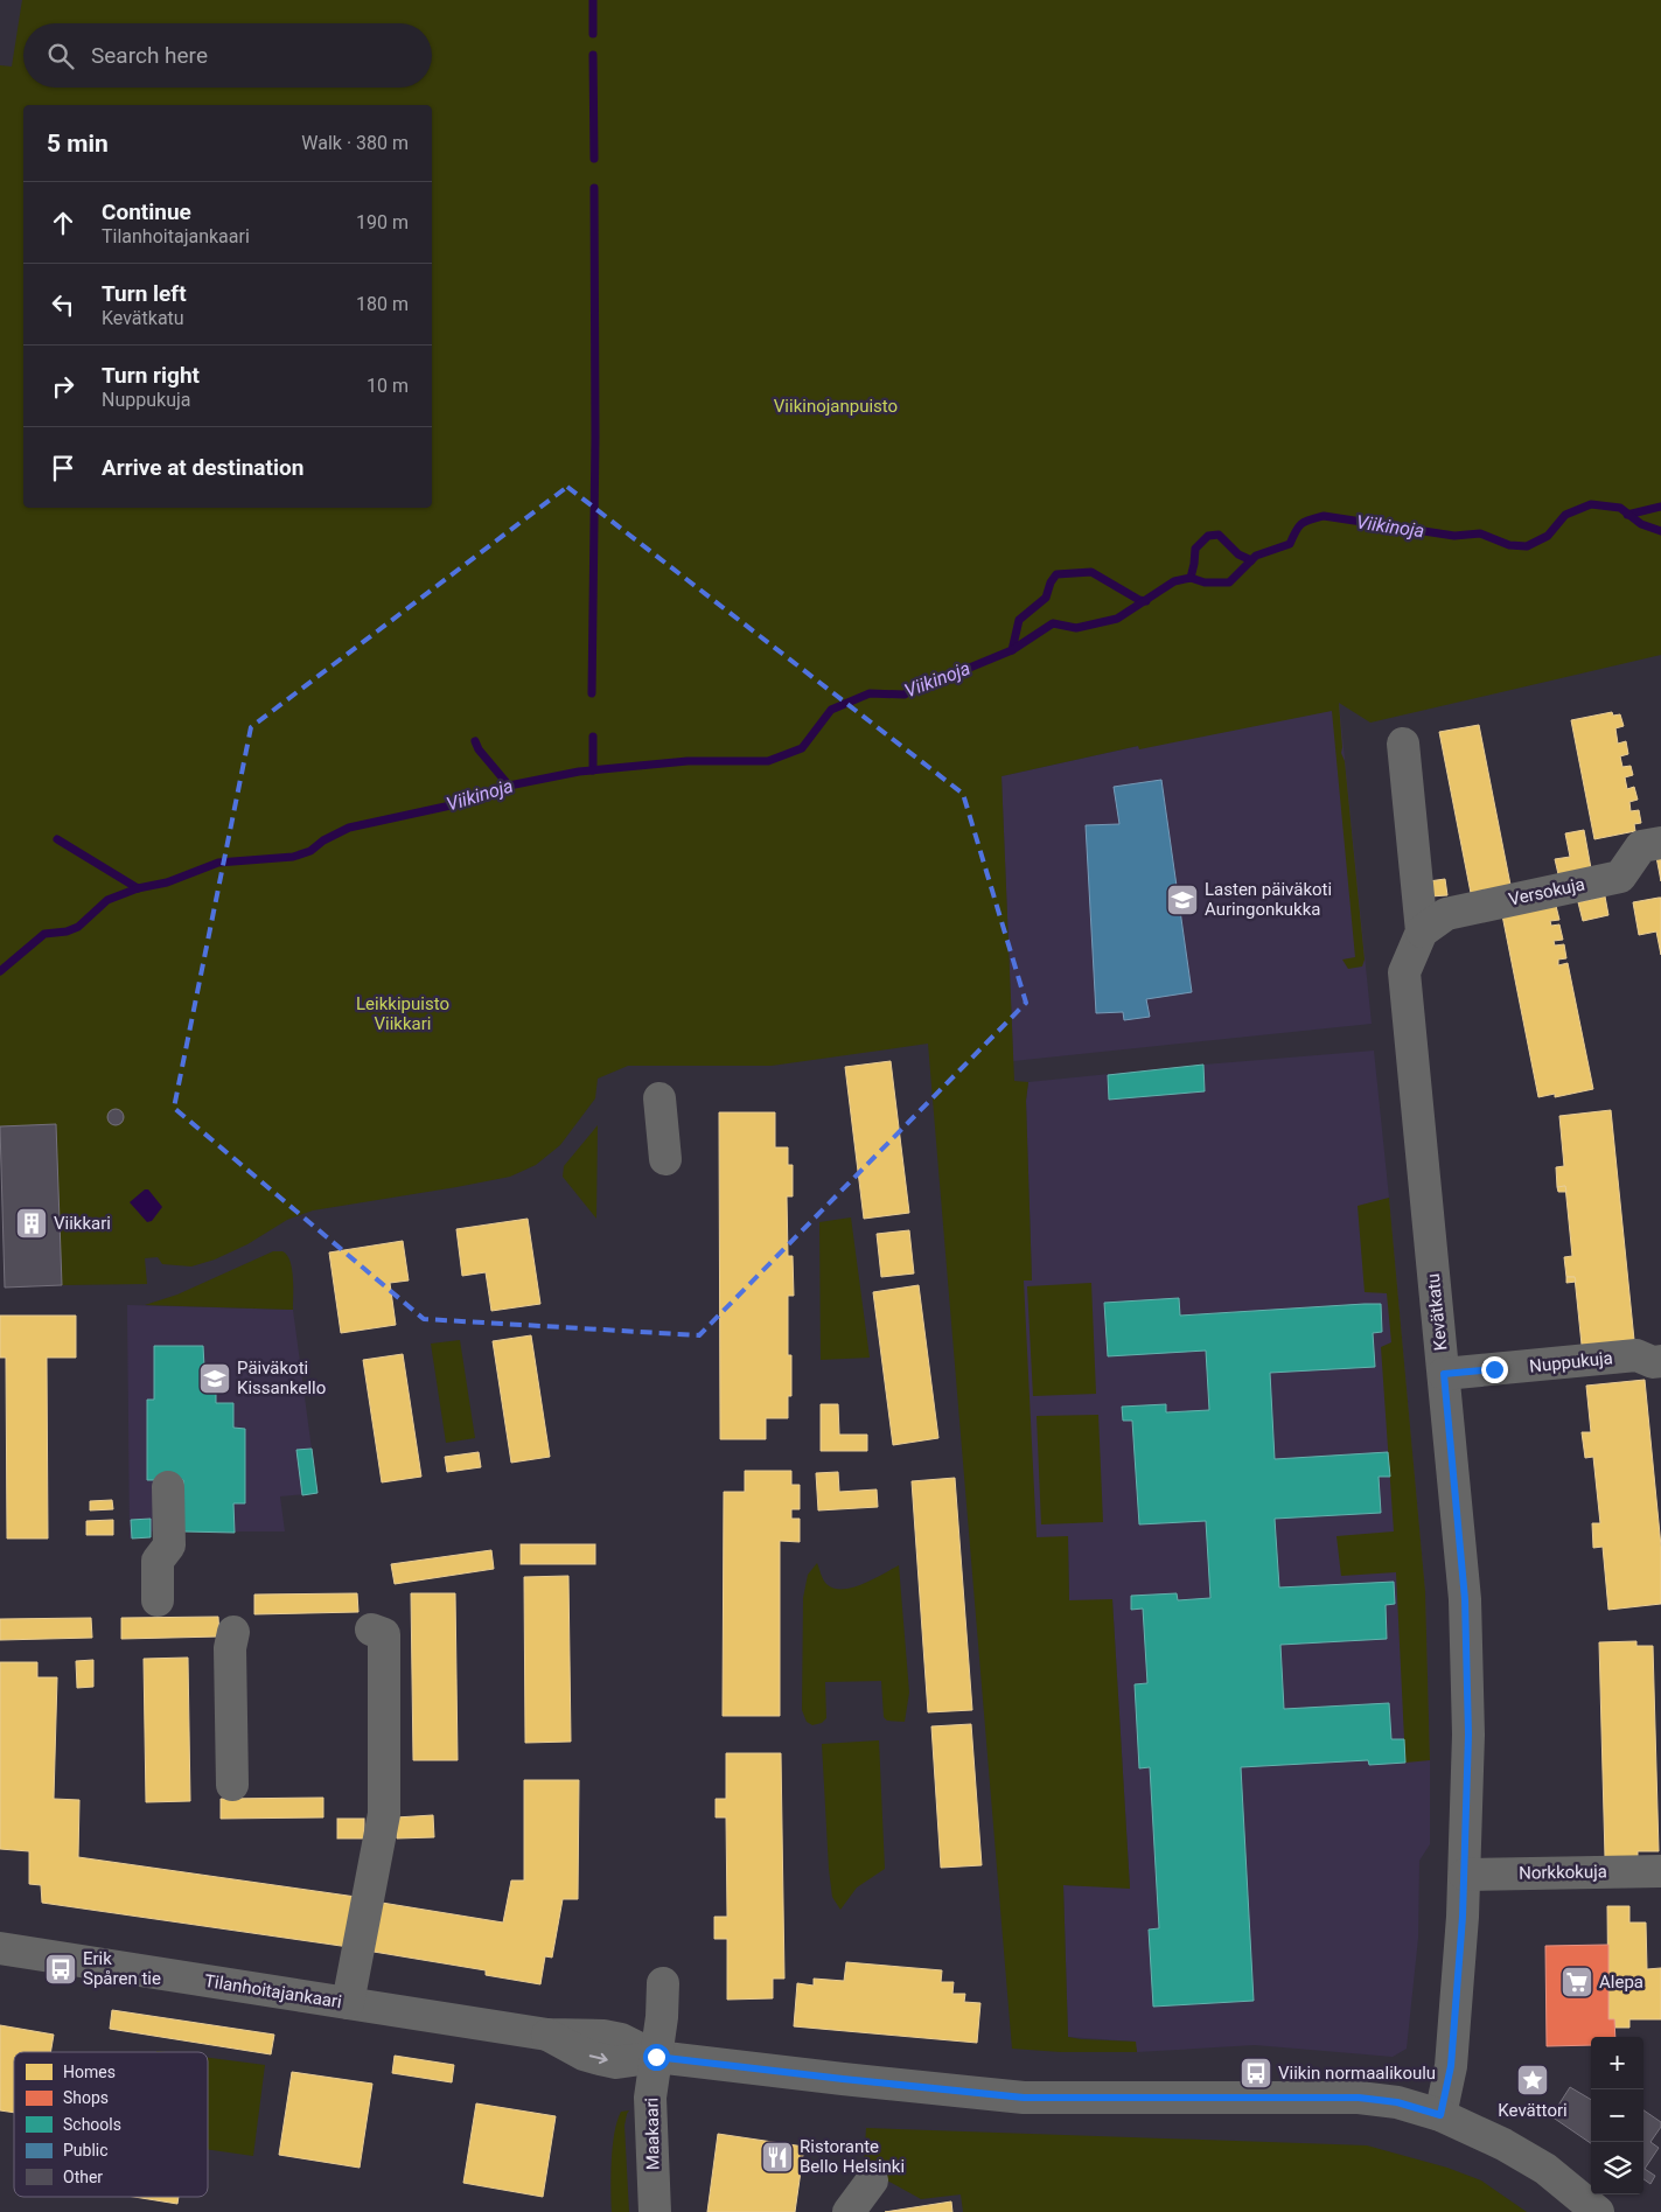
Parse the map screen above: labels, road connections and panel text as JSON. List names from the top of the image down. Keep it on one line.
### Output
{"streets":{"street":["Versokuja","Kevätkatu","Nuppukuja","Norkkokuja","Tilanhoitajankaari","Maakaari"]},"crossings":[["Versokuja","Kevätkatu"],["Kevätkatu","Nuppukuja"],["Kevätkatu","Norkkokuja"],["Kevätkatu","Tilanhoitajankaari"],["Tilanhoitajankaari","Maakaari"]],"water":["Viikinoja"],"parks":["Viikinojanpuisto","Leikkipuisto Viikkari"],"places":{"school or university":["Lasten päiväkoti Auringonkukka","Päiväkoti Kissankello"],"building":["Viikkari"],"bus stop":["Erik Spåren tie","Viikin normaalikoulu"],"supermarket":["Alepa"],"place":["Kevättori"],"restaurant":["Ristorante Bello Helsinki"]},"legend":["Homes","Shops","Schools","Public","Other"],"page":{"search":"Search here","heading":["5 min","Walk · 380 m"],"list":[["Continue","Tilanhoitajankaari","190 m"],["Turn left","Kevätkatu","180 m"],["Turn right","Nuppukuja","10 m"],"Arrive at destination"],"map_buttons":["+","−"]}}
